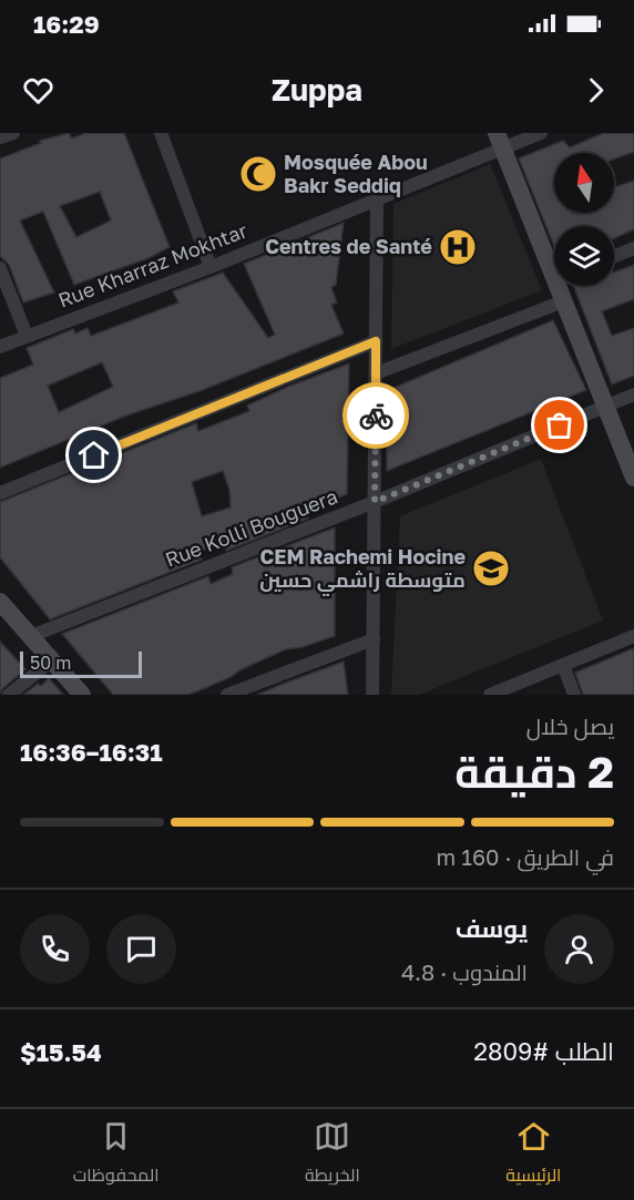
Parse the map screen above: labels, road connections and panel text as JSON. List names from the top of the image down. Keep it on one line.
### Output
{"streets":{"street":["Rue Kharraz Mokhtar","Rue Kolli Bouguera"]},"places":{"mosque":["Mosquée Abou Bakr Seddiq"],"hospital":["Centres de Santé"],"school or university":["CEM Rachemi Hocine متوسطة راشمي حسين"]},"scale_bar":"50 m","north":"top","page":{"status":"16:29","header":"Zuppa","scale":"50 m","heading":["2 دقيقة","يصل خلال","16:31–16:36"],"panel":["يوسف","المندوب · 4.8","الطلب #2809","$15.54"],"bar":"في الطريق · 160 m","tabs":["الرئيسية","الخريطة","المحفوظات"]}}
